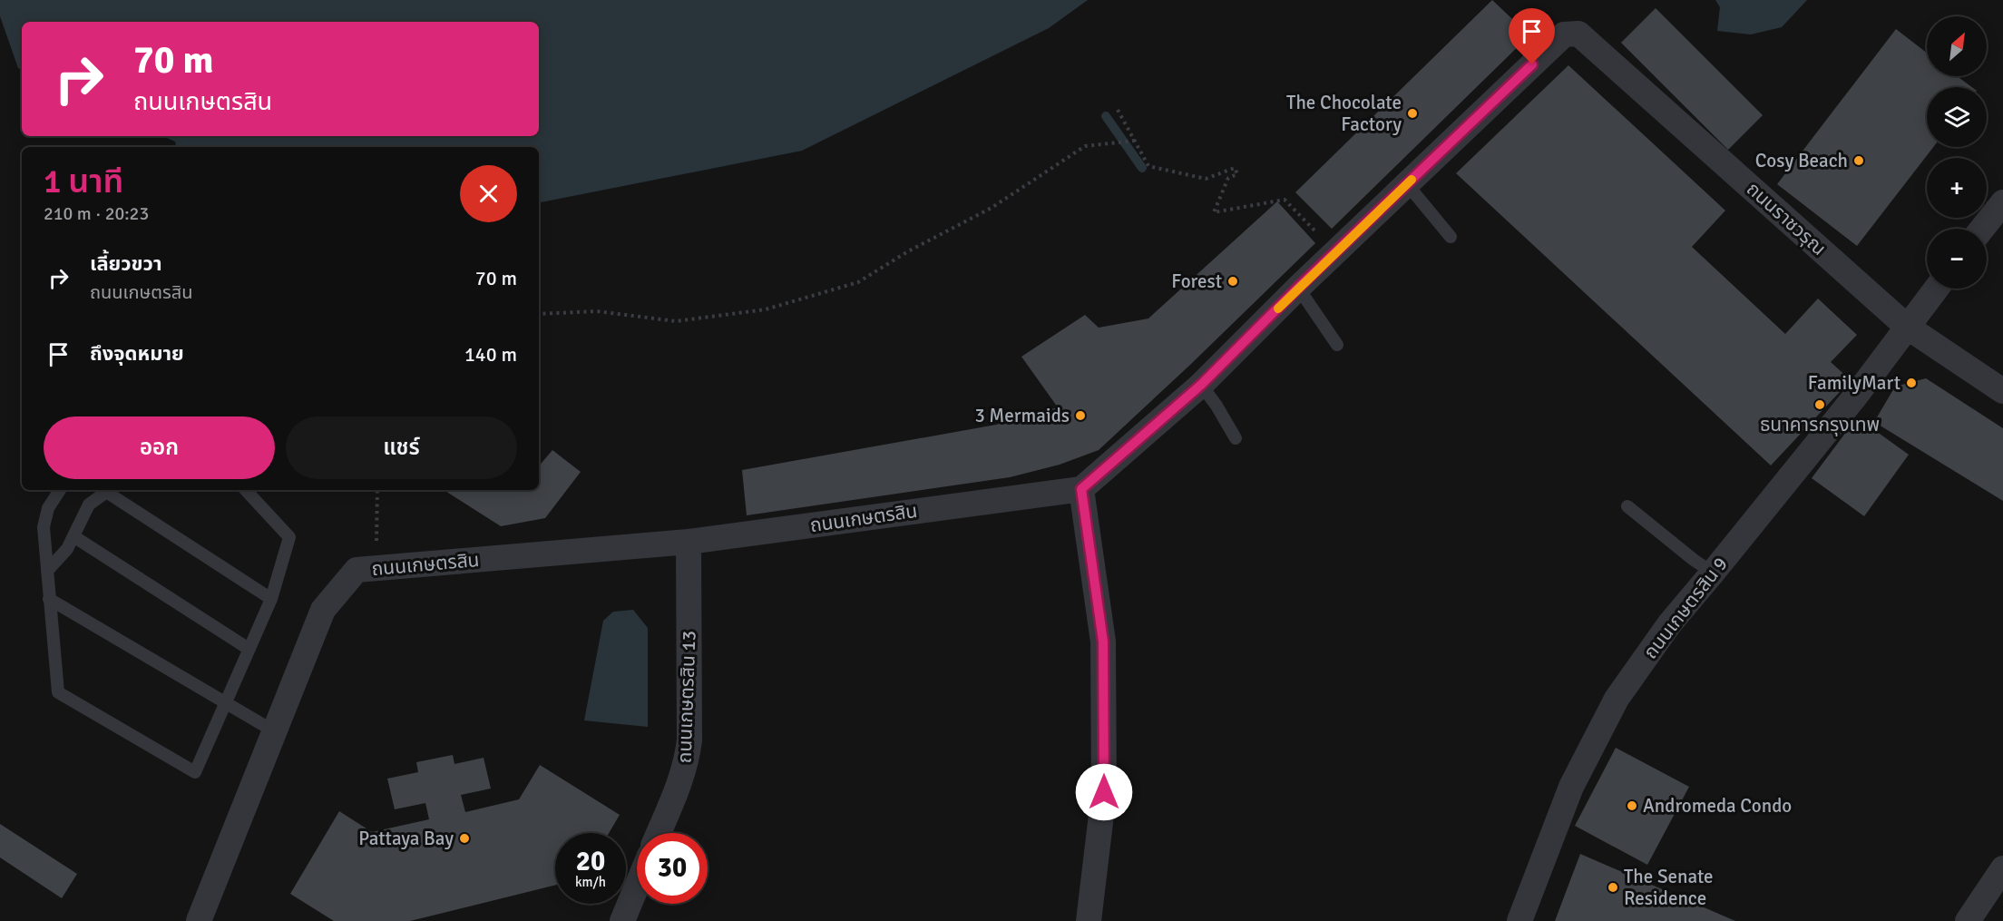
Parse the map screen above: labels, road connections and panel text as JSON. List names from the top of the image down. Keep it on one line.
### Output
{"streets":{"street":["ถนนราชวรุณ","ถนนเกษตรสิน","ถนนเกษตรสิน 9","ถนนเกษตรสิน 13"]},"crossings":[["ถนนราชวรุณ","ถนนเกษตรสิน 9"],["ถนนเกษตรสิน","ถนนเกษตรสิน 13"]],"places":["The Chocolate Factory","Cosy Beach","Forest","FamilyMart","ธนาคารกรุงเทพ","3 Mermaids","Andromeda Condo","Pattaya Bay","The Senate Residence"],"north":"top right","page":{"map_buttons":["+","−"],"turn":["70 m","ถนนเกษตรสิน"],"heading":["1 นาที","210 m · 20:23"],"list":[{"name":"เลี้ยวขวา","note":"ถนนเกษตรสิน","value":"70 m"},{"name":"ถึงจุดหมาย","value":"140 m"}],"buttons":["ออก","แชร์"],"speed":"20 km/h","limit":"30"}}
